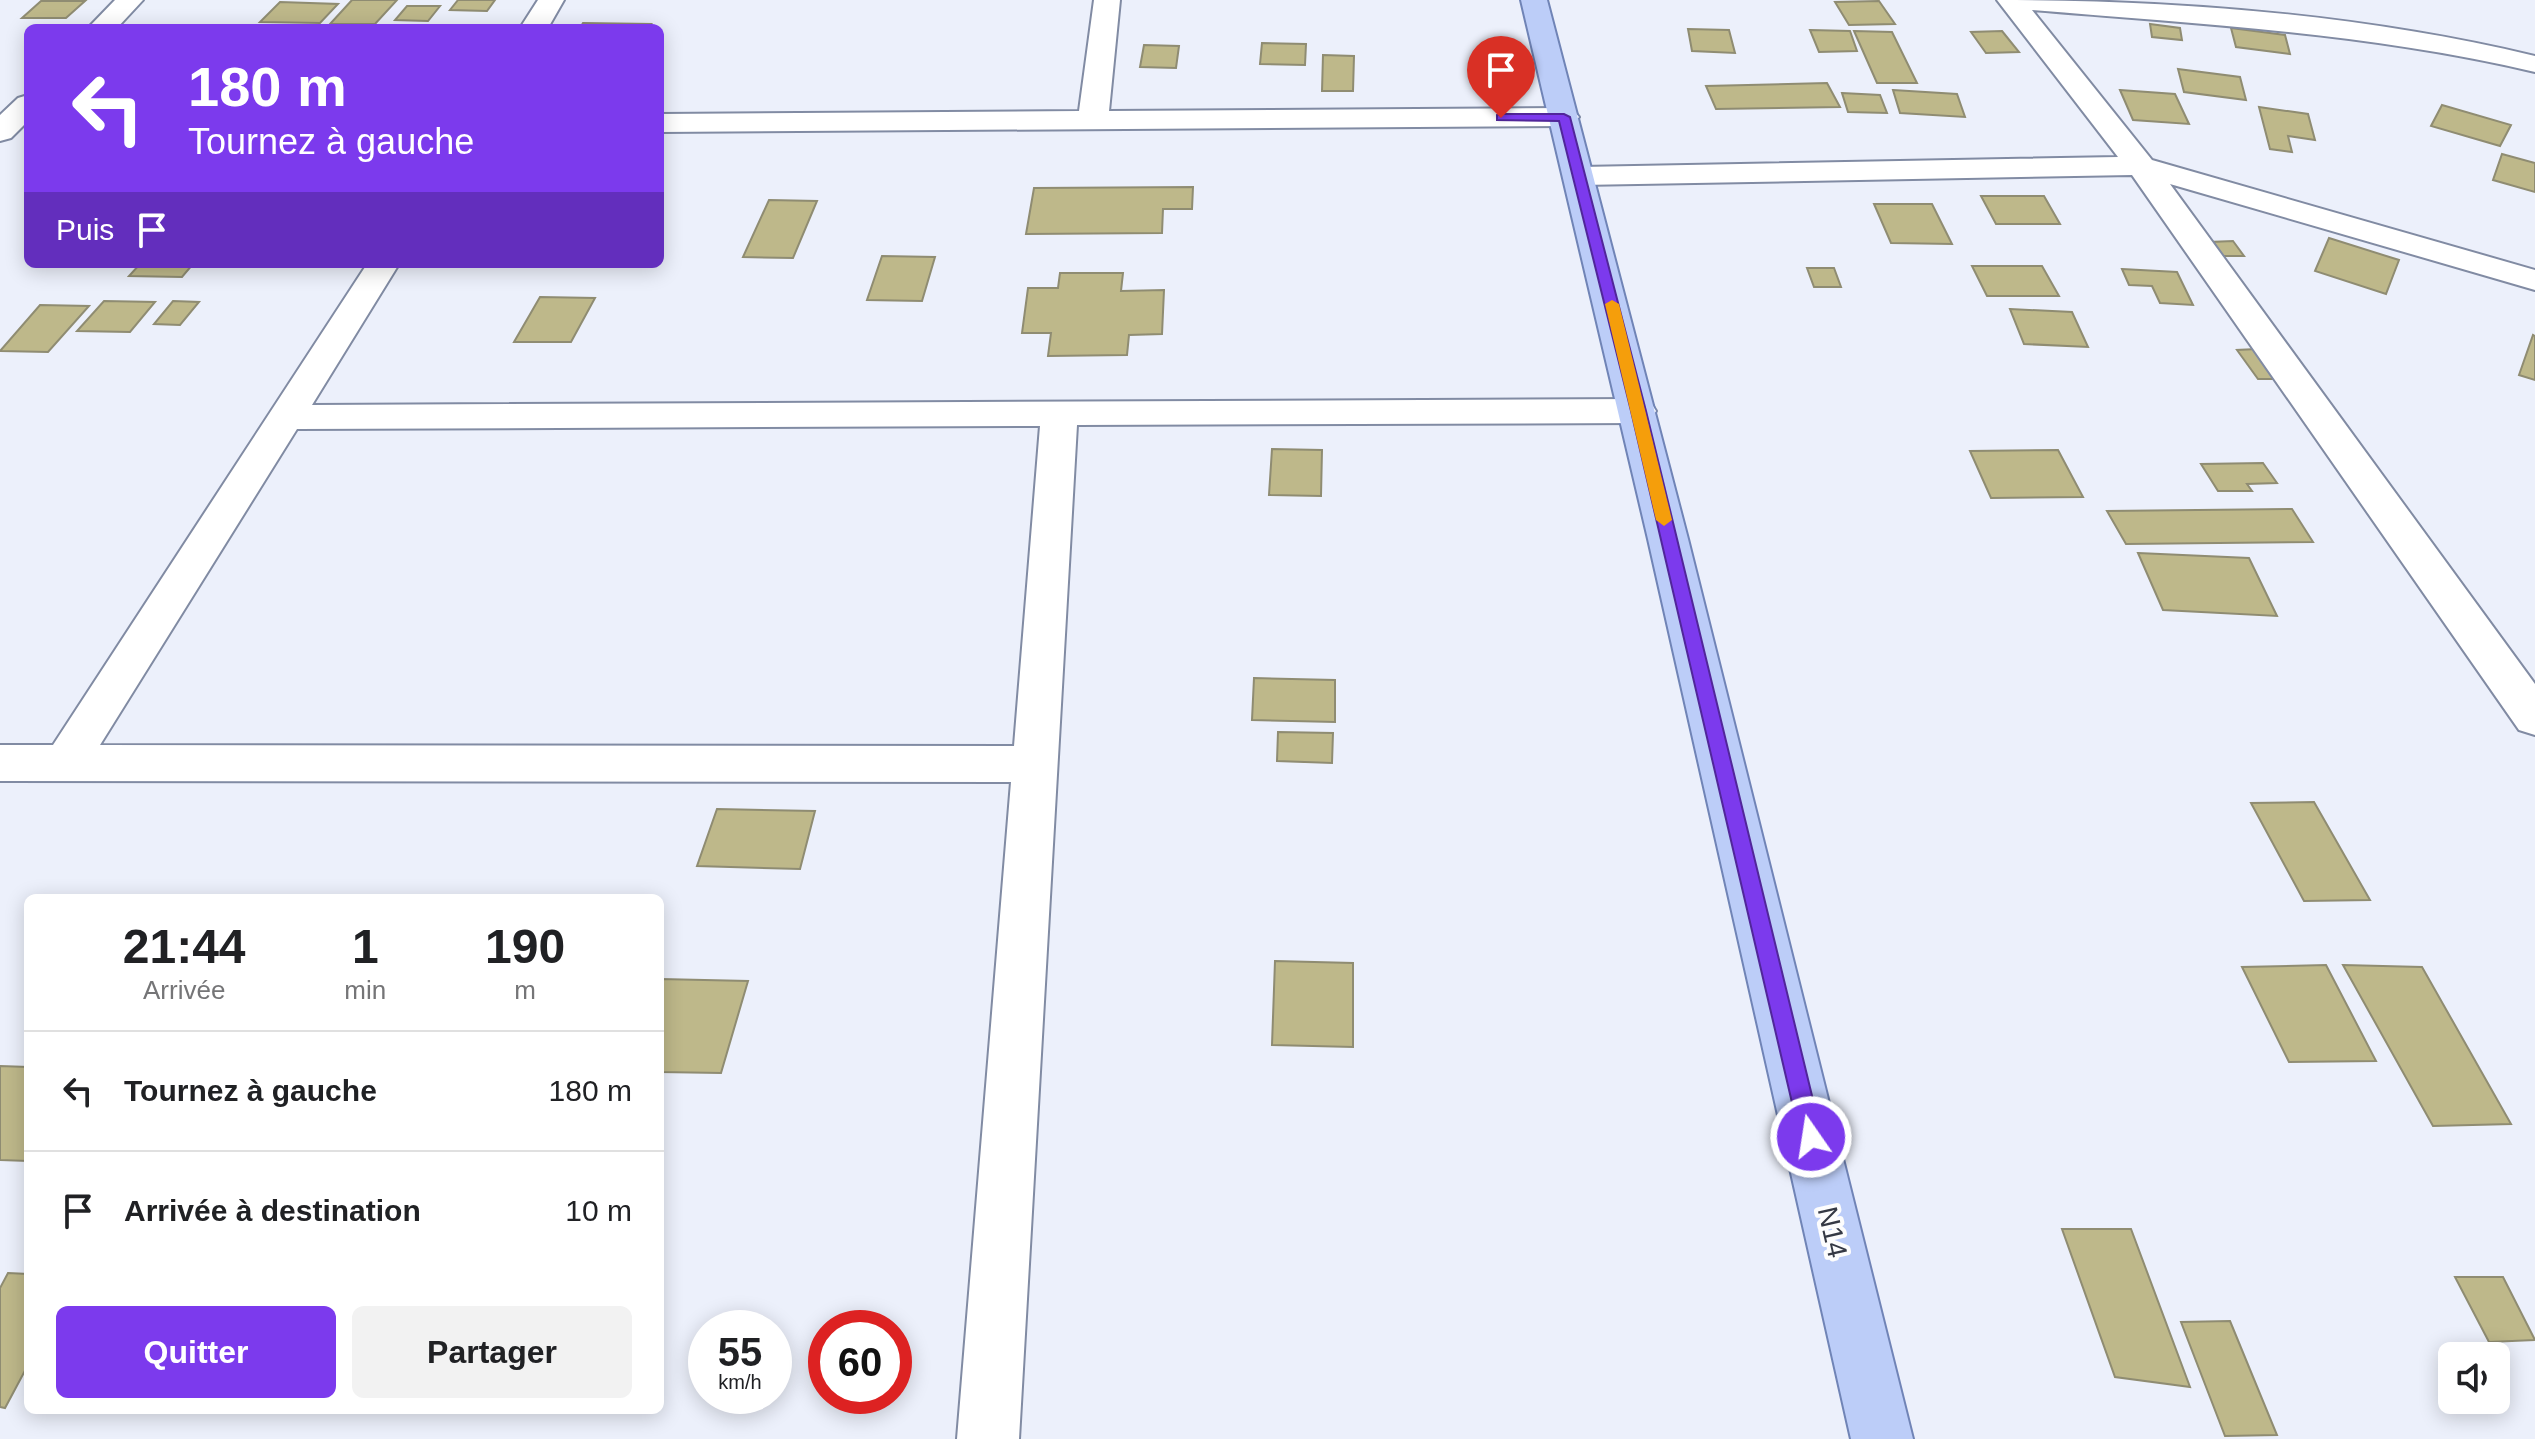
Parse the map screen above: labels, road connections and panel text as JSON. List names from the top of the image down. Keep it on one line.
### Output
{"streets":{"main road":["N14"]},"page":{"turn":["180 m","Tournez à gauche"],"then":"Puis","eta":["21:44","Arrivée","1","min","190","m"],"list":[{"name":"Tournez à gauche","value":"180 m"},{"name":"Arrivée à destination","value":"10 m"}],"buttons":["Quitter","Partager"],"speed":"55 km/h","limit":"60"}}
